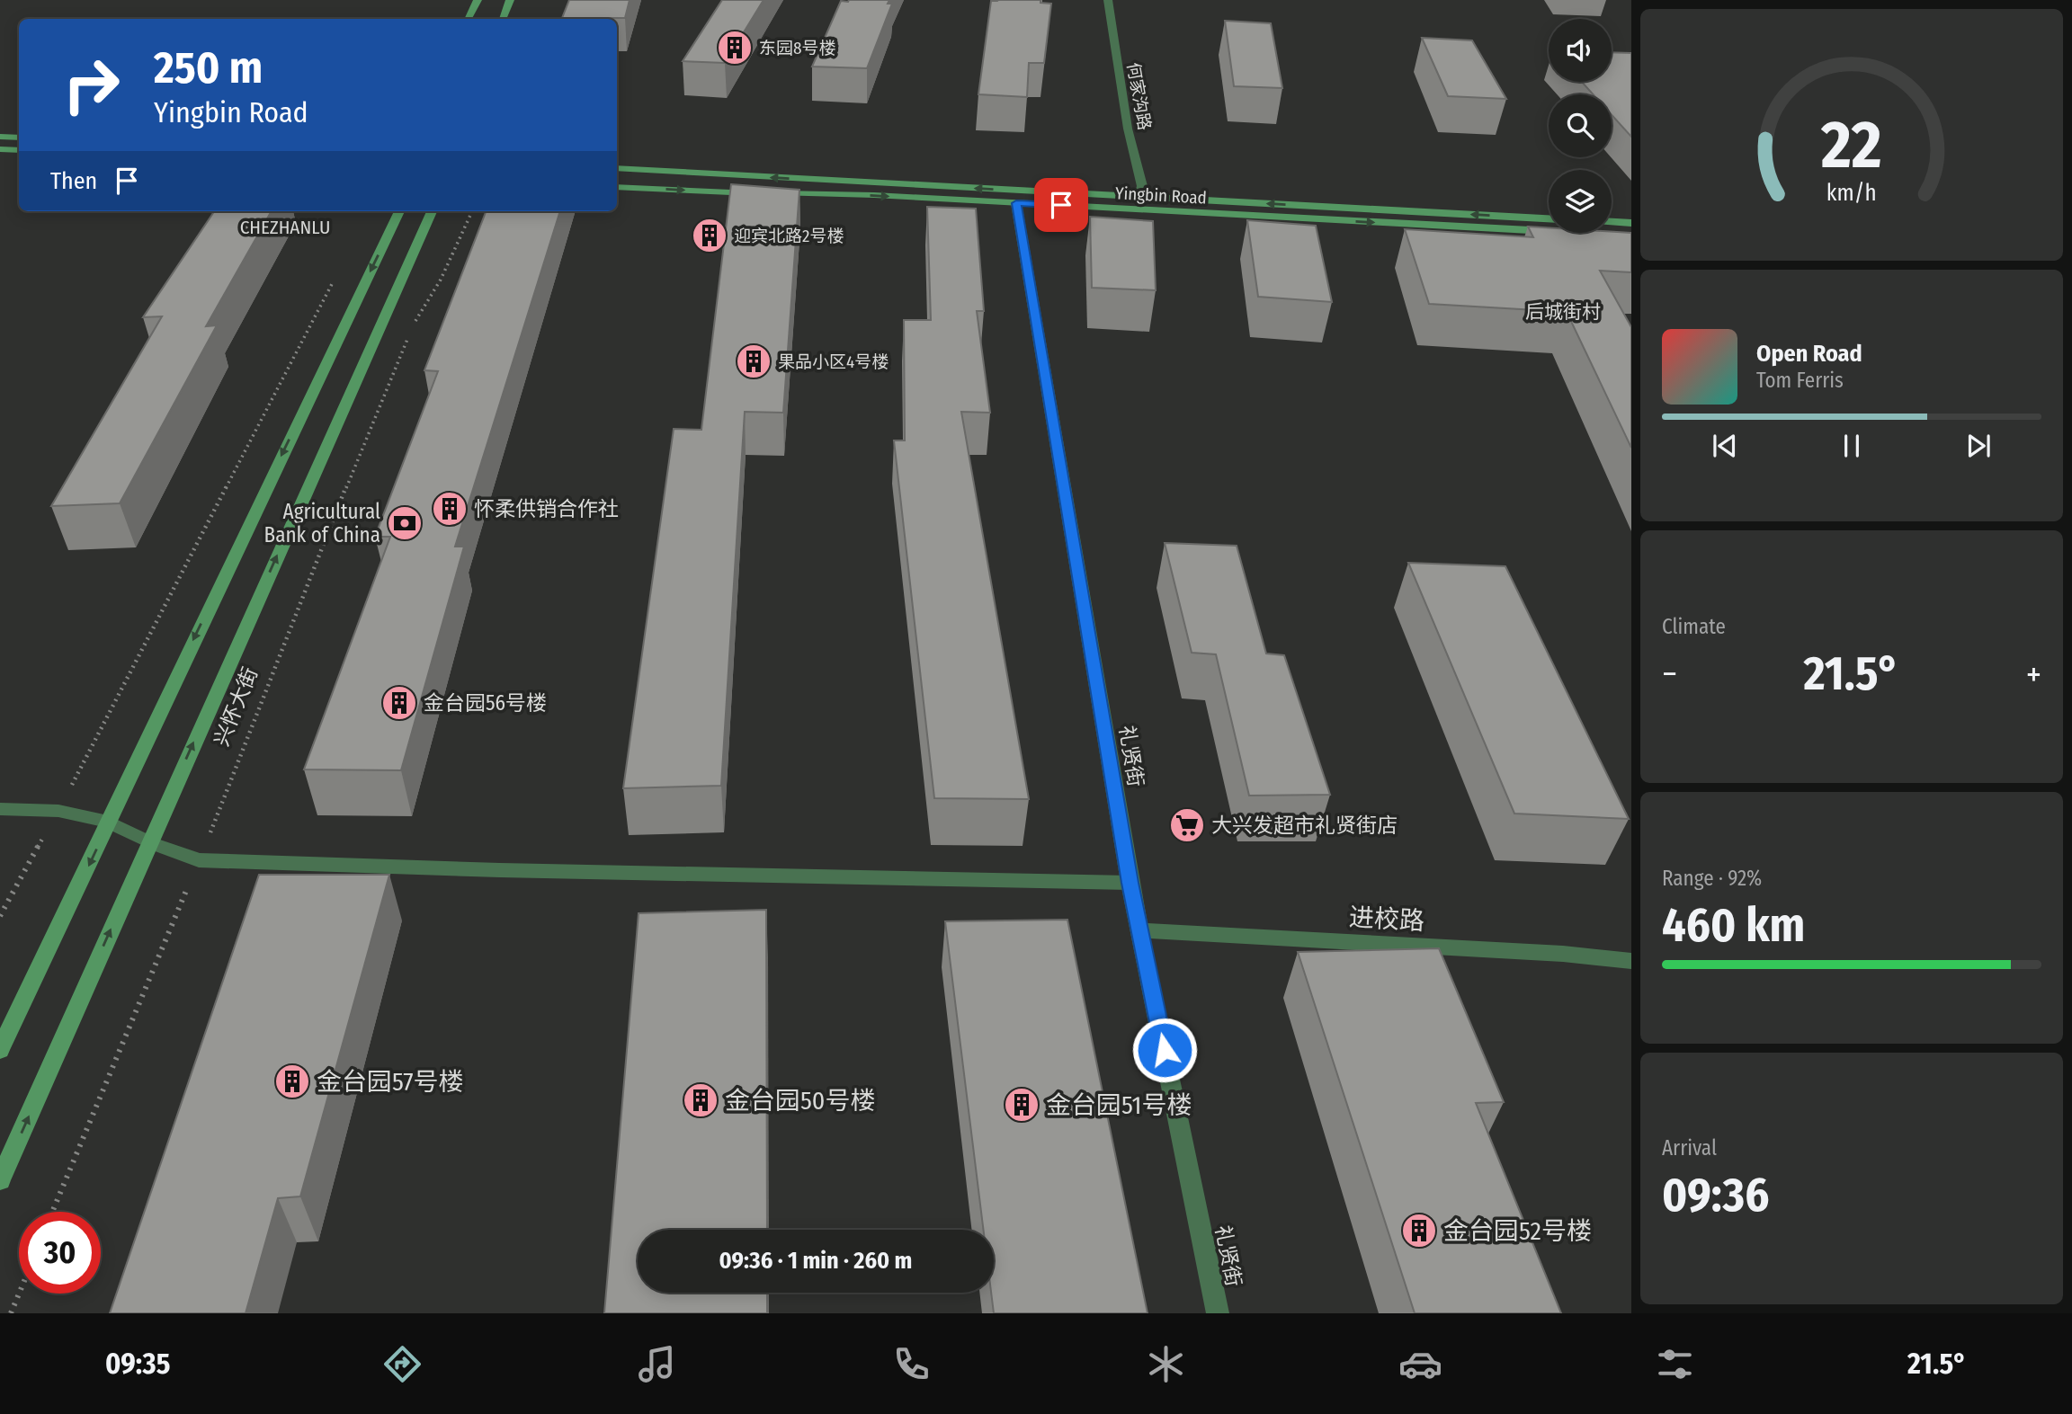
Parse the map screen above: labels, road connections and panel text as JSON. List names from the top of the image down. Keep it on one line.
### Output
{"streets":{"main road":["Yingbin Road","兴怀大街"],"street":["何家沟路","礼贤街","进校路"]},"crossings":[["何家沟路","Yingbin Road"],["Yingbin Road","礼贤街"],["礼贤街","进校路"]],"districts":["CHEZHANLU","后城街村"],"places":{"building":["东园8号楼","迎宾北路2号楼","果品小区4号楼","怀柔供销合作社","金台园56号楼","金台园57号楼","金台园50号楼","金台园51号楼","金台园52号楼"],"bank":["Agricultural Bank of China"],"supermarket":["大兴发超市礼贤街店"]},"page":{"turn":["250 m","Yingbin Road"],"then":"Then","song":["Open Road","Tom Ferris"],"tile":["Climate",["Range · 92%","460 km"],["Arrival","09:36"]],"heat":["−","21.5°","+"],"limit":"30","trip":"09:36 · 1 min · 260 m","tabs":["09:35","21.5°"],"gauge":["22","km/h"]}}
